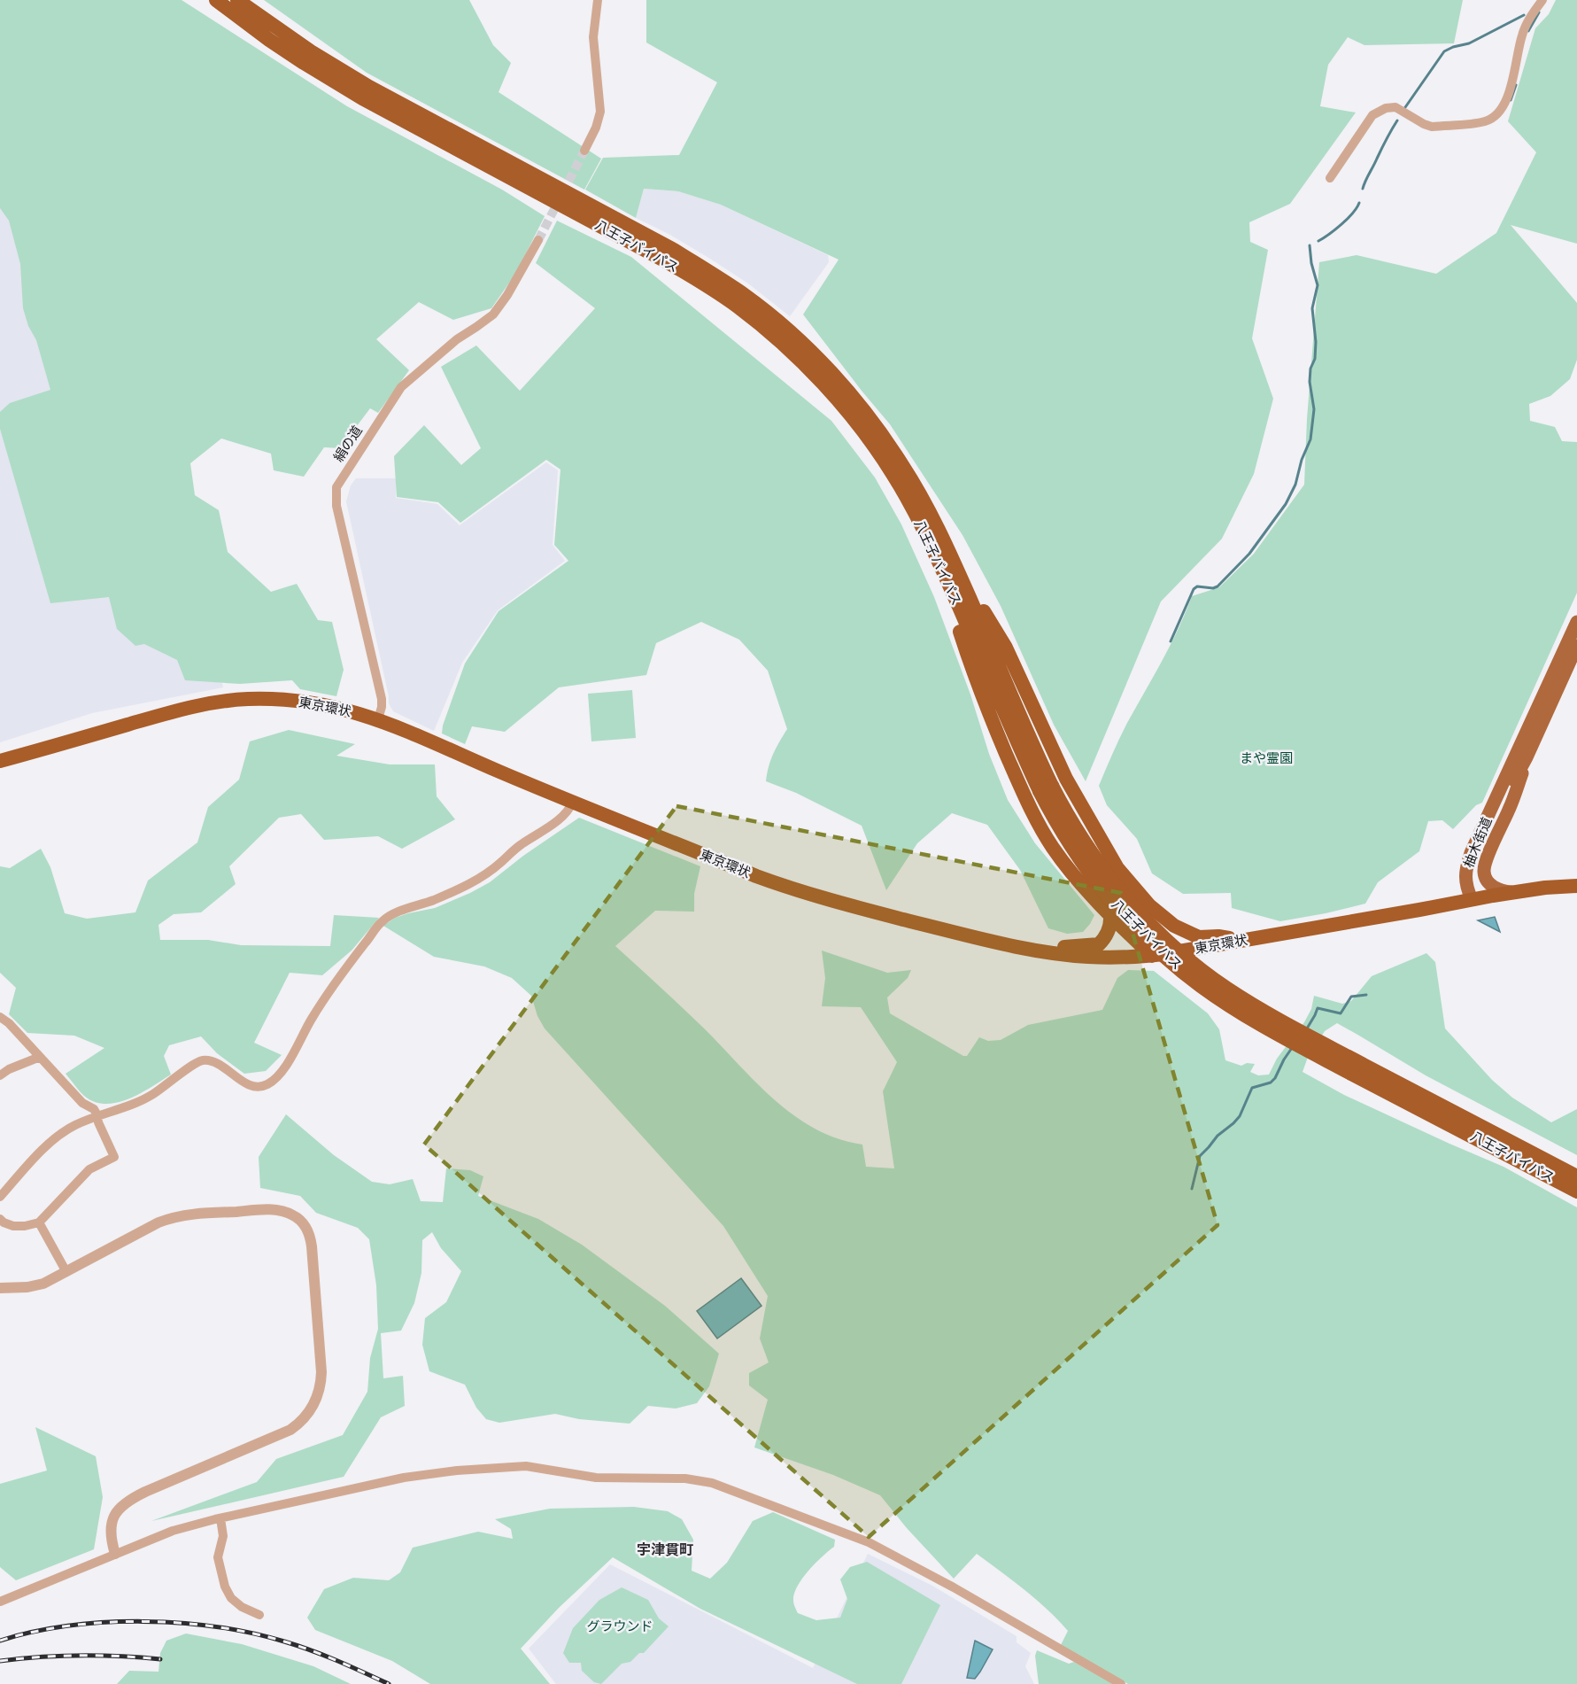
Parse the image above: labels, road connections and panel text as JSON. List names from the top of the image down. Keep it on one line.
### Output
{"streets":{"highway":["八王子バイパス","東京環状"],"main road":["柚木街道"],"street":["絹の道"]},"crossings":[["絹の道","東京環状"],["東京環状","柚木街道"]],"districts":["宇津貫町"],"parks":["まや霊園","グラウンド"]}
